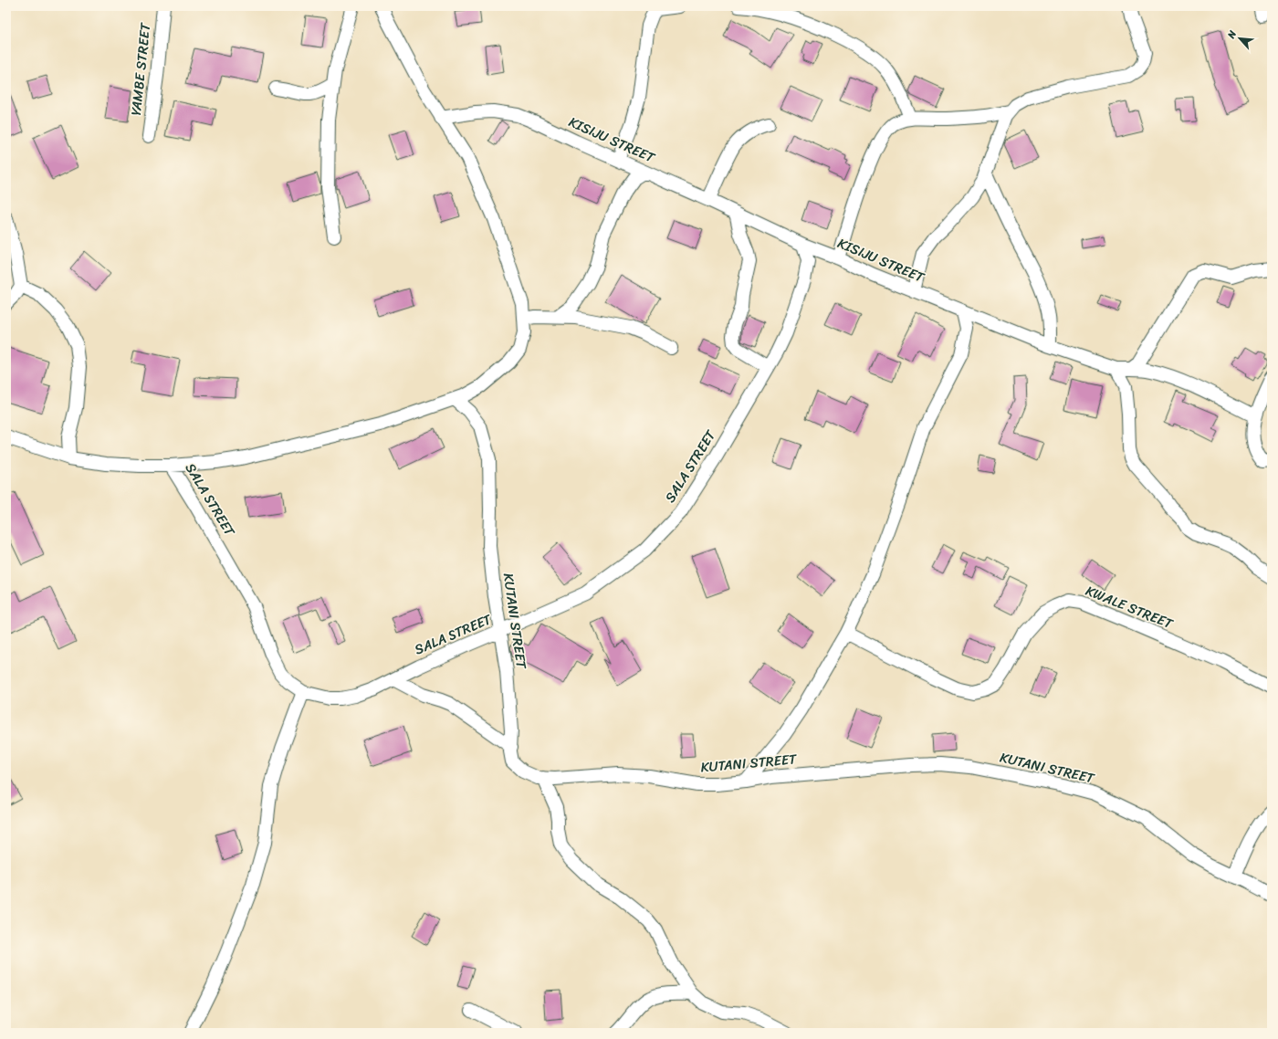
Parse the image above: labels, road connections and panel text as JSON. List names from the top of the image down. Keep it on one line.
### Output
{"streets":{"street":["YAMBE STREET","KISIJU STREET","SALA STREET","KWALE STREET","KUTANI STREET"]},"crossings":[["KISIJU STREET","SALA STREET"],["SALA STREET","KUTANI STREET"]],"north":"top left"}
